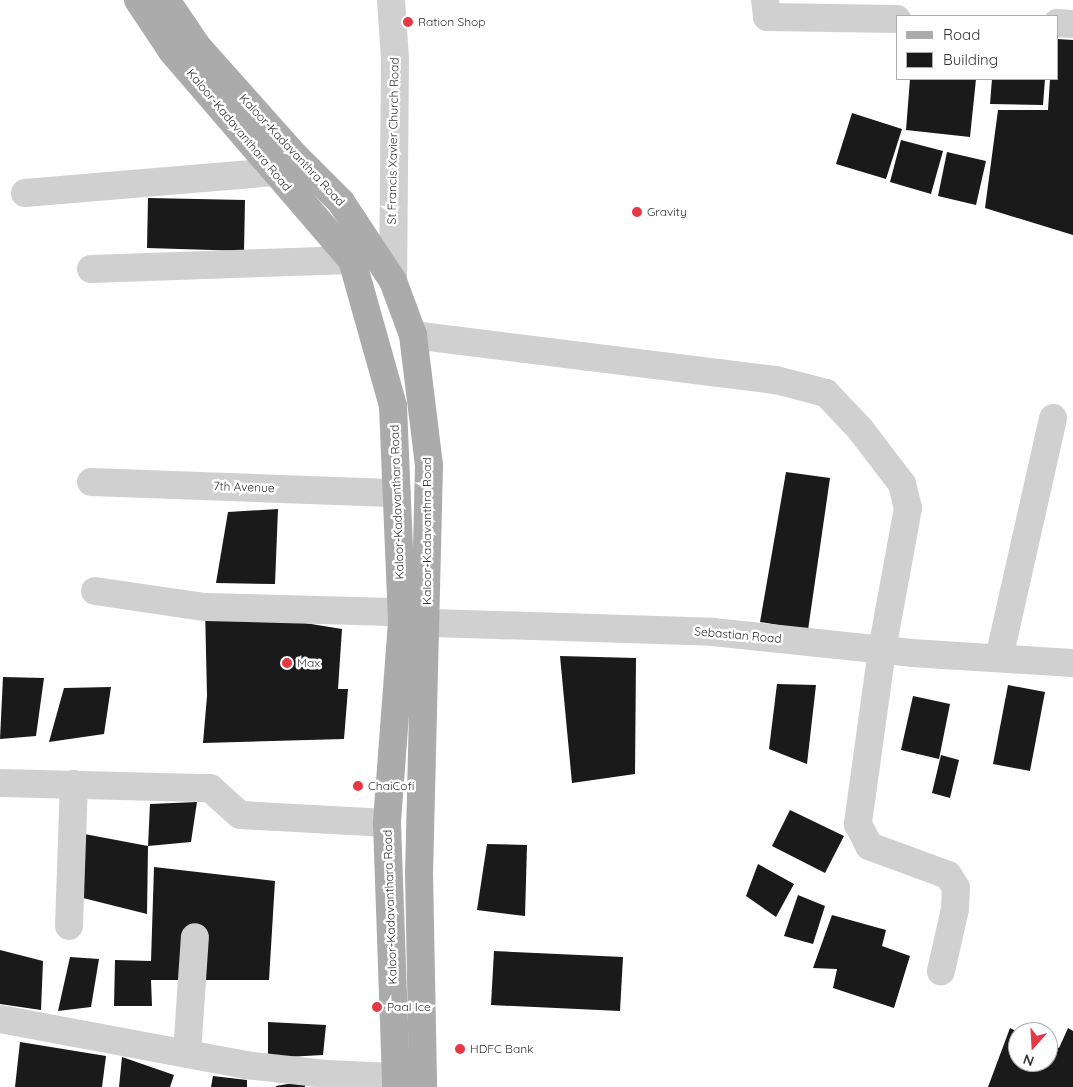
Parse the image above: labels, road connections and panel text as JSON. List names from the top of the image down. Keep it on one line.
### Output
{"streets":{"main road":["Kaloor-Kadavanthara Road","Kaloor-Kadavanthra Road"],"street":["St Francis Xavier Church Road","7th Avenue","Sebastian Road"]},"crossings":[["Kaloor-Kadavanthara Road","Kaloor-Kadavanthra Road"],["Kaloor-Kadavanthara Road","7th Avenue"],["Kaloor-Kadavanthara Road","Sebastian Road"],["St Francis Xavier Church Road","Kaloor-Kadavanthra Road"],["Kaloor-Kadavanthra Road","Sebastian Road"]],"places":["Ration Shop","Gravity","Max","ChaiCofi","Paal Ice","HDFC Bank"],"legend":["Road","Building"],"north":"bottom"}
